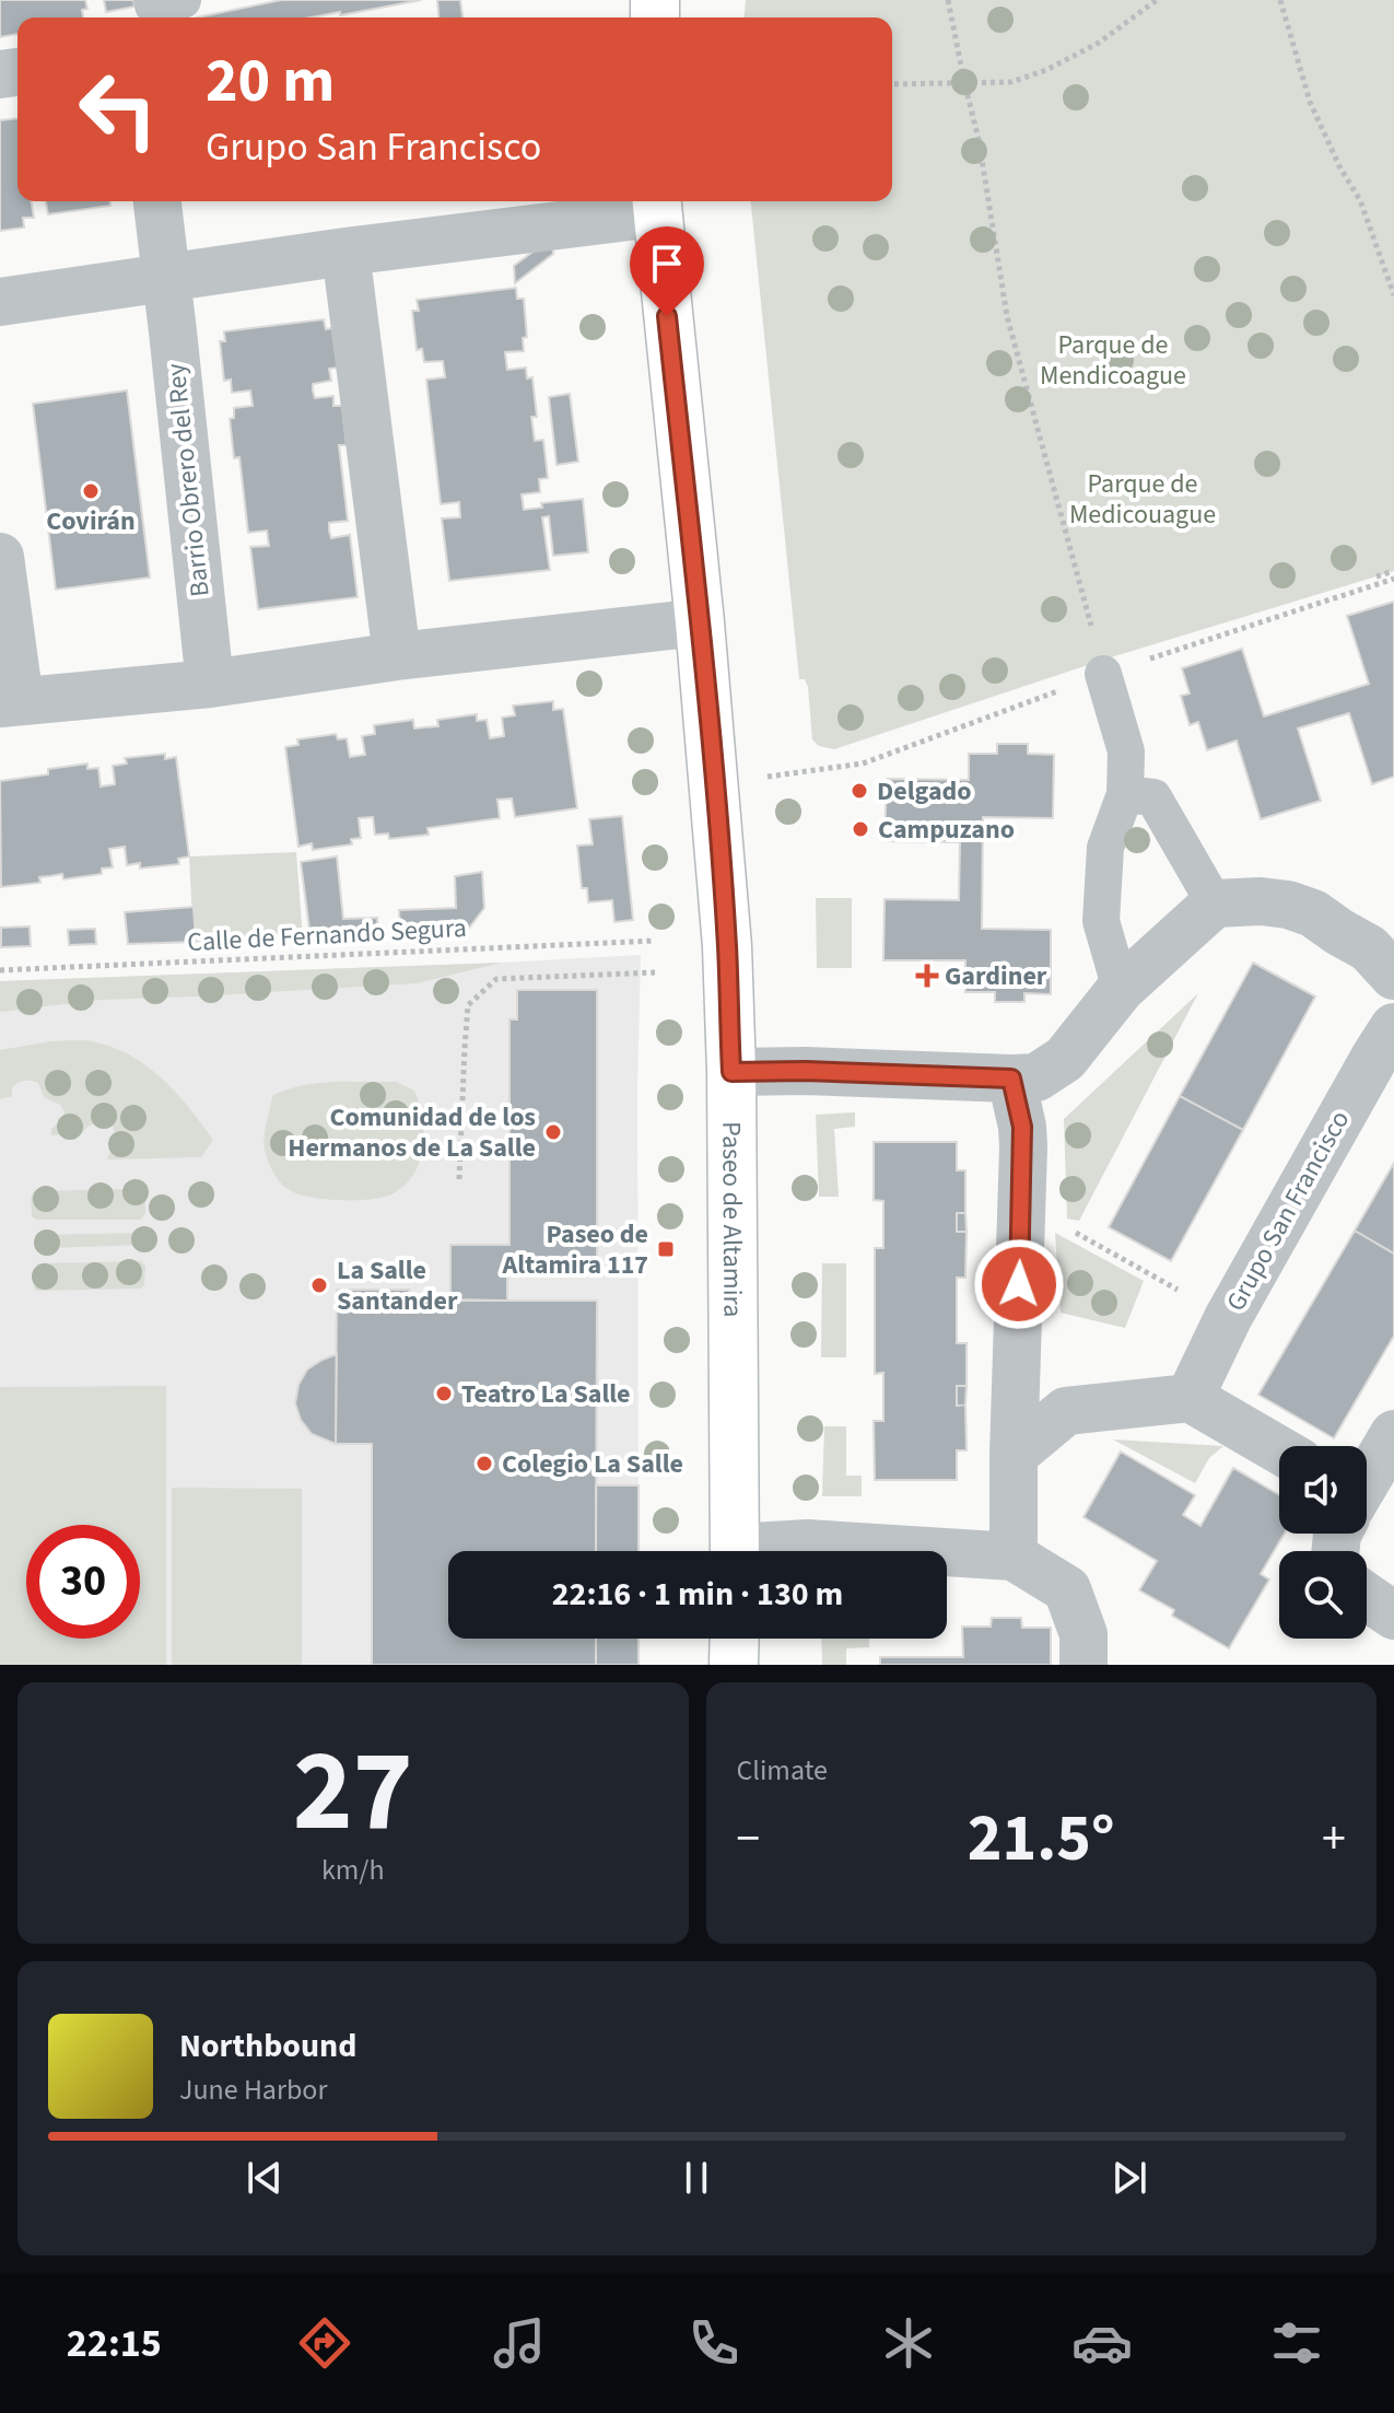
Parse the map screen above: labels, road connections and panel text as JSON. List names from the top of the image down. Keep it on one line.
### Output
{"streets":{"main road":["Paseo de Altamira"],"street":["Barrio Obrero del Rey","Grupo San Francisco"],"path":["Calle de Fernando Segura"]},"parks":["Parque de Mendicoague","Parque de Medicouague"],"places":{"other":["Covirán","Delgado","Campuzano","Comunidad de los Hermanos de La Salle","La Salle Santander","Teatro La Salle","Colegio La Salle"],"health":["Gardiner"],"transit":["Paseo de Altamira 117"]},"page":{"turn":["20 m","Grupo San Francisco"],"limit":"30","trip":"22:16 · 1 min · 130 m","tile":[["27","km/h"],"Climate"],"heat":["−","21.5°","+"],"song":["Northbound","June Harbor"],"tabs":"22:15"}}
